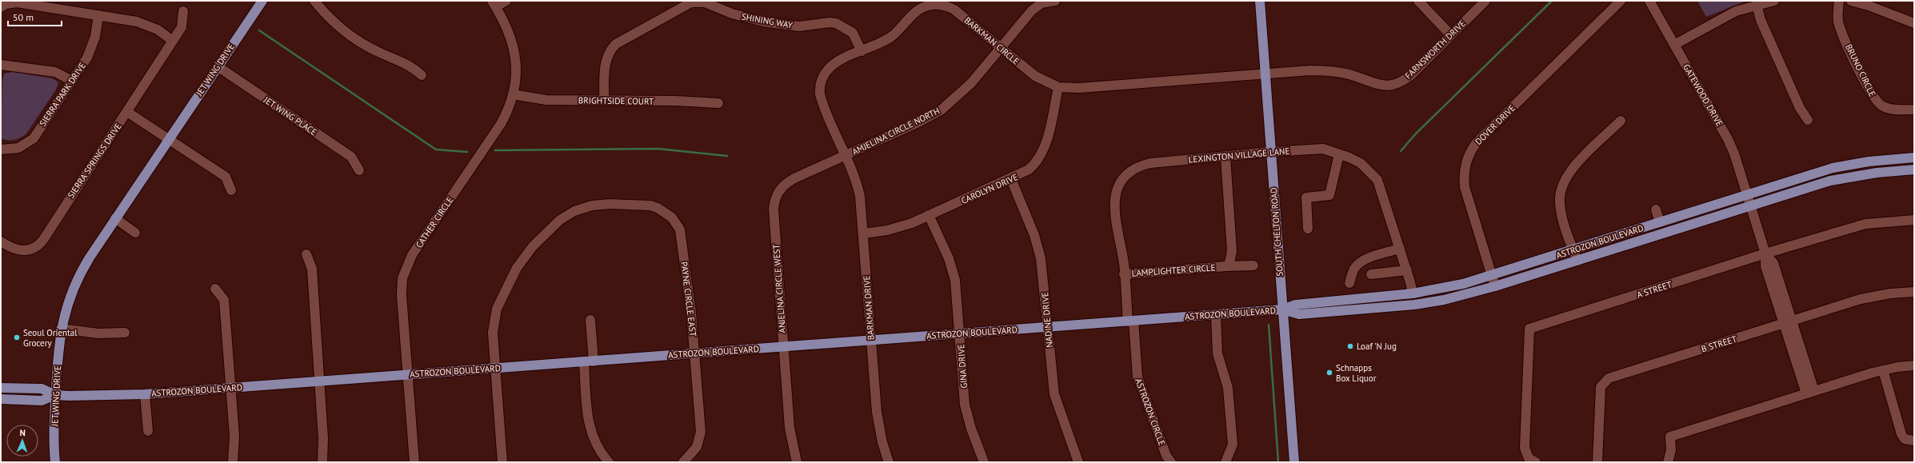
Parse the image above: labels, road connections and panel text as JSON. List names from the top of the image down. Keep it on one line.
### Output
{"streets":{"main road":["JET WING DRIVE","SOUTH CHELTON ROAD","ASTROZON BOULEVARD"],"street":["SHINING WAY","BARKMAN CIRCLE","FARNSWORTH DRIVE","BRUNO CIRCLE","SIERRA PARK DRIVE","GATEWOOD DRIVE","BRIGHTSIDE COURT","JET WING PLACE","DOVER DRIVE","AMJELINA CIRCLE NORTH","LEXINGTON VILLAGE LANE","SIERRA SPRINGS DRIVE","CAROLYN DRIVE","CATHER CIRCLE","LAMPLIGHTER CIRCLE","ANJELINA CIRCLE WEST","A STREET","PAYNE CIRCLE EAST","BARKMAN DRIVE","NADINE DRIVE","B STREET","GINA DRIVE","ASTROZON CIRCLE"]},"crossings":[["SHINING WAY","BARKMAN CIRCLE"],["SHINING WAY","BRIGHTSIDE COURT"],["BARKMAN CIRCLE","FARNSWORTH DRIVE"],["BARKMAN CIRCLE","AMJELINA CIRCLE NORTH"],["BARKMAN CIRCLE","CAROLYN DRIVE"],["BARKMAN CIRCLE","SOUTH CHELTON ROAD"],["BARKMAN CIRCLE","ANJELINA CIRCLE WEST"],["BARKMAN CIRCLE","BARKMAN DRIVE"],["FARNSWORTH DRIVE","SOUTH CHELTON ROAD"],["JET WING DRIVE","JET WING PLACE"],["JET WING DRIVE","ASTROZON BOULEVARD"],["GATEWOOD DRIVE","ASTROZON BOULEVARD"],["GATEWOOD DRIVE","A STREET"],["GATEWOOD DRIVE","B STREET"],["BRIGHTSIDE COURT","CATHER CIRCLE"],["DOVER DRIVE","ASTROZON BOULEVARD"],["AMJELINA CIRCLE NORTH","ANJELINA CIRCLE WEST"],["AMJELINA CIRCLE NORTH","BARKMAN DRIVE"],["LEXINGTON VILLAGE LANE","SOUTH CHELTON ROAD"],["LEXINGTON VILLAGE LANE","ASTROZON BOULEVARD"],["LEXINGTON VILLAGE LANE","LAMPLIGHTER CIRCLE"],["LEXINGTON VILLAGE LANE","ASTROZON CIRCLE"],["CAROLYN DRIVE","BARKMAN DRIVE"],["CAROLYN DRIVE","NADINE DRIVE"],["CAROLYN DRIVE","GINA DRIVE"],["CATHER CIRCLE","ASTROZON BOULEVARD"],["SOUTH CHELTON ROAD","ASTROZON BOULEVARD"],["ASTROZON BOULEVARD","ANJELINA CIRCLE WEST"],["ASTROZON BOULEVARD","PAYNE CIRCLE EAST"],["ASTROZON BOULEVARD","BARKMAN DRIVE"],["ASTROZON BOULEVARD","NADINE DRIVE"],["ASTROZON BOULEVARD","GINA DRIVE"],["ASTROZON BOULEVARD","ASTROZON CIRCLE"],["ANJELINA CIRCLE WEST","BARKMAN DRIVE"]],"places":["Seoul Oriental Grocery","Loaf 'N Jug","Schnapps Box Liquor"],"scale_bar":"50 m","north":"top"}
